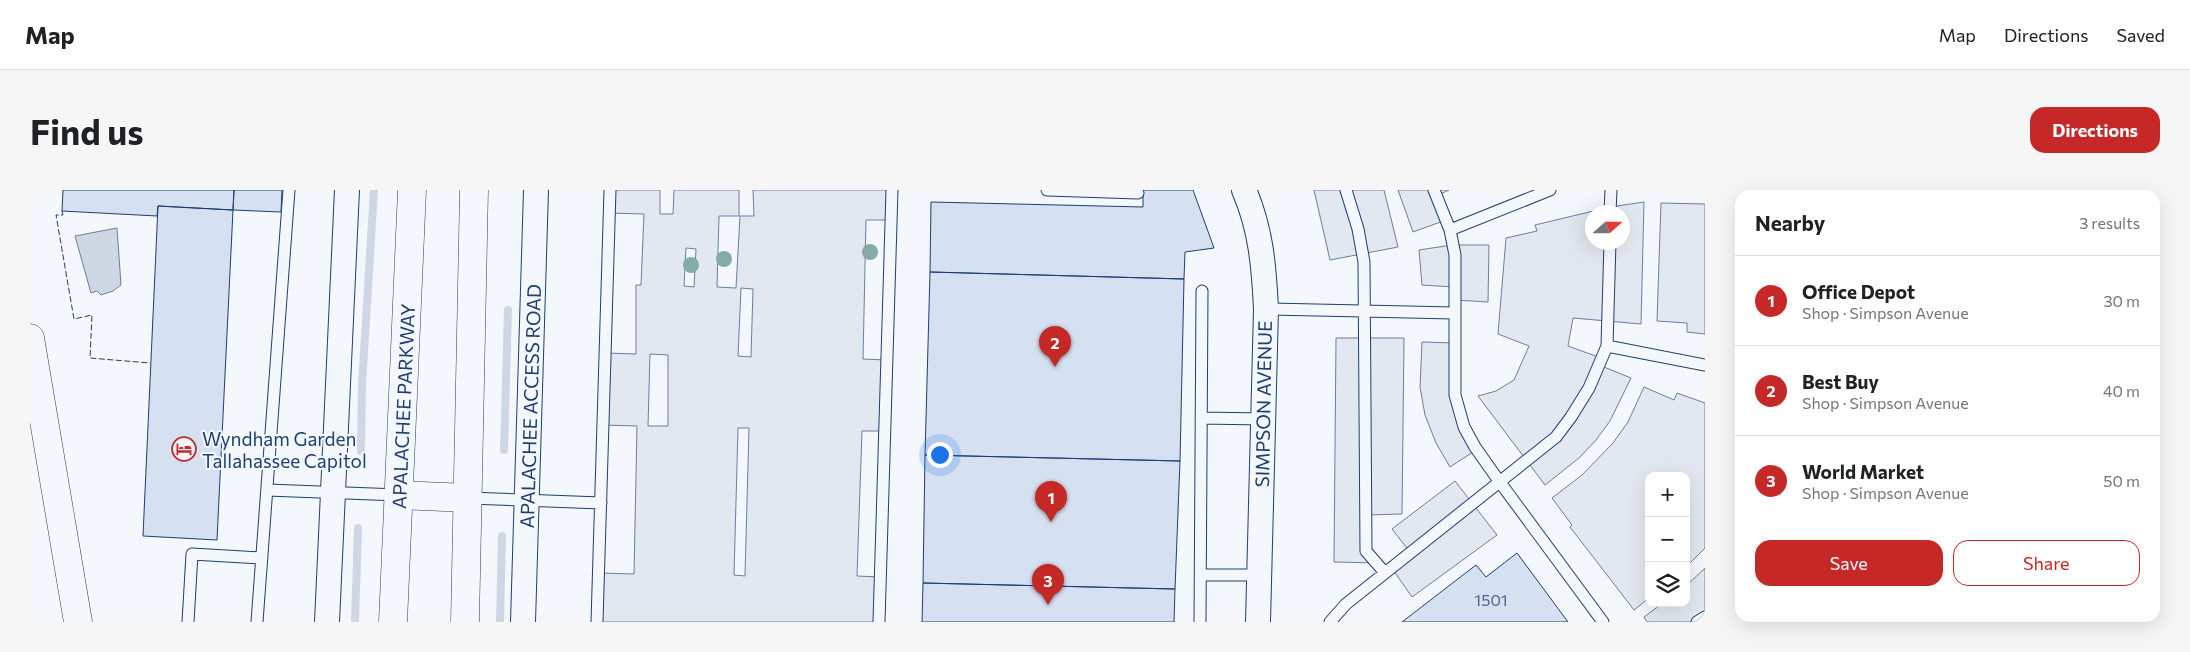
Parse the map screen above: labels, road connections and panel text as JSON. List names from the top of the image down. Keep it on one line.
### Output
{"streets":{"main road":["APALACHEE PARKWAY"],"street":["SIMPSON AVENUE","APALACHEE ACCESS ROAD"]},"places":{"hotel":["Wyndham Garden Tallahassee Capitol"]},"house_numbers":["1501"],"north":"right","page":{"header":"Map","nav":["Map","Directions","Saved"],"buttons":["Directions",["Save","Share"]],"title":"Find us","heading":["Nearby","3 results"],"list":[{"mark":"1","name":"Office Depot","note":"Shop · Simpson Avenue","value":"30 m"},{"mark":"2","name":"Best Buy","note":"Shop · Simpson Avenue","value":"40 m"},{"mark":"3","name":"World Market","note":"Shop · Simpson Avenue","value":"50 m"}],"pins":["2","1","3"],"map_buttons":["+","−"]}}
